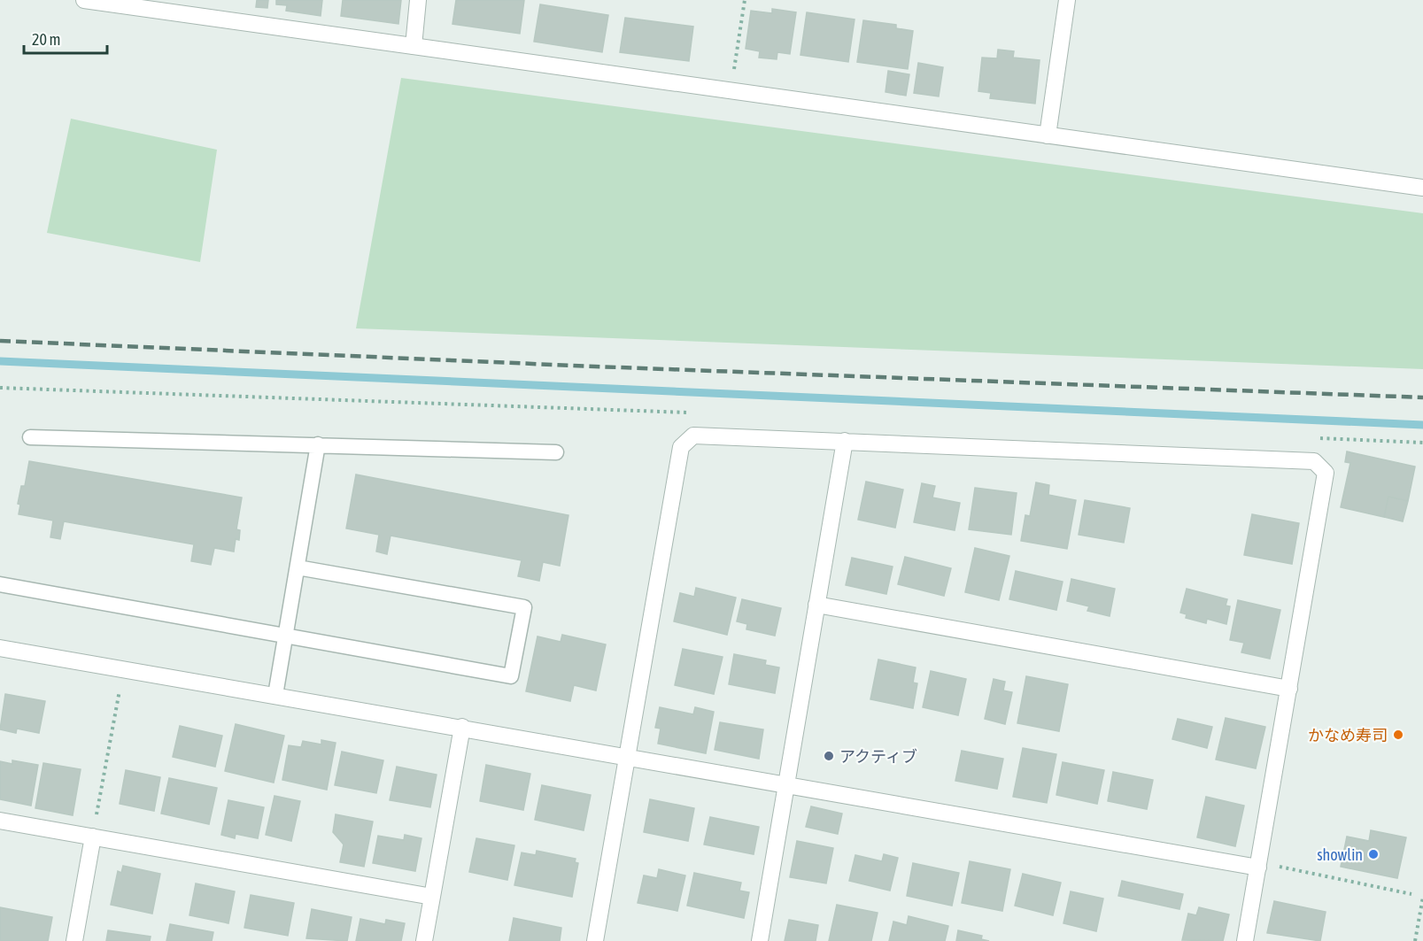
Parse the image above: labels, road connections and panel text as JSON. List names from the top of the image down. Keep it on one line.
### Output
{"places":["かなめ寿司","アクティブ","showlin"],"scale_bar":"20 m"}
